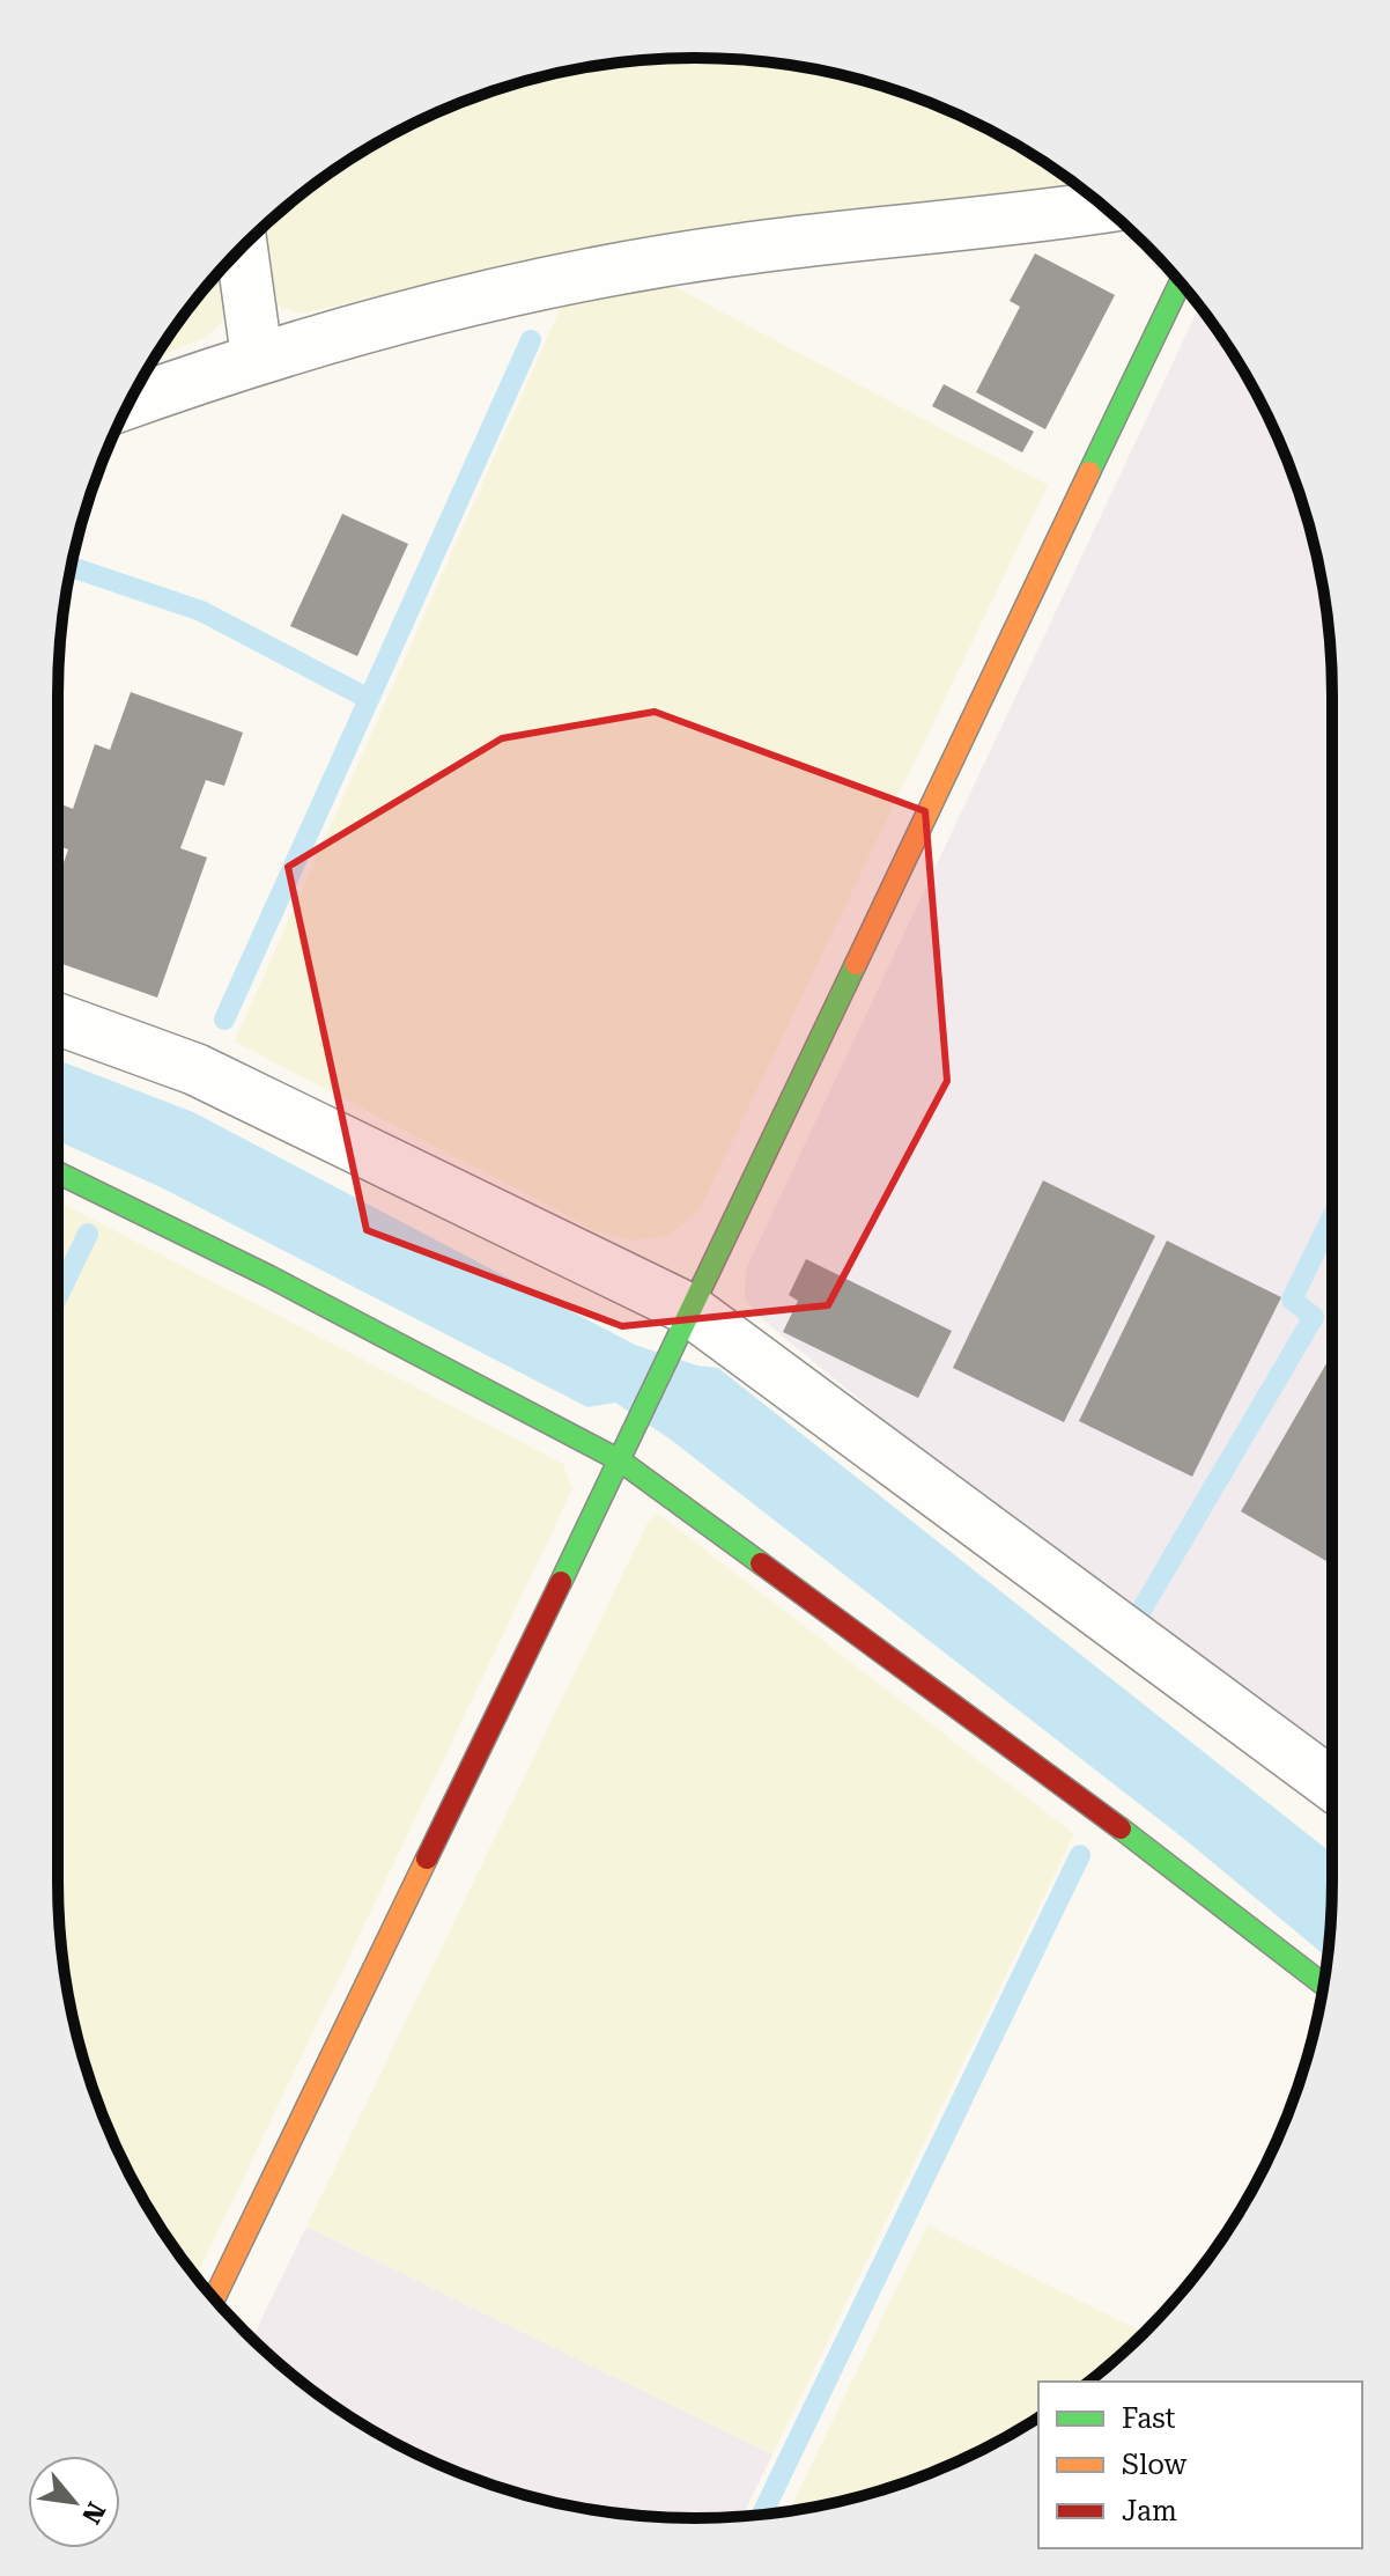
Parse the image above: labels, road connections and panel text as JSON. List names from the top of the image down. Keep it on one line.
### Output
{"legend":["Fast","Slow","Jam"],"north":"bottom right"}
